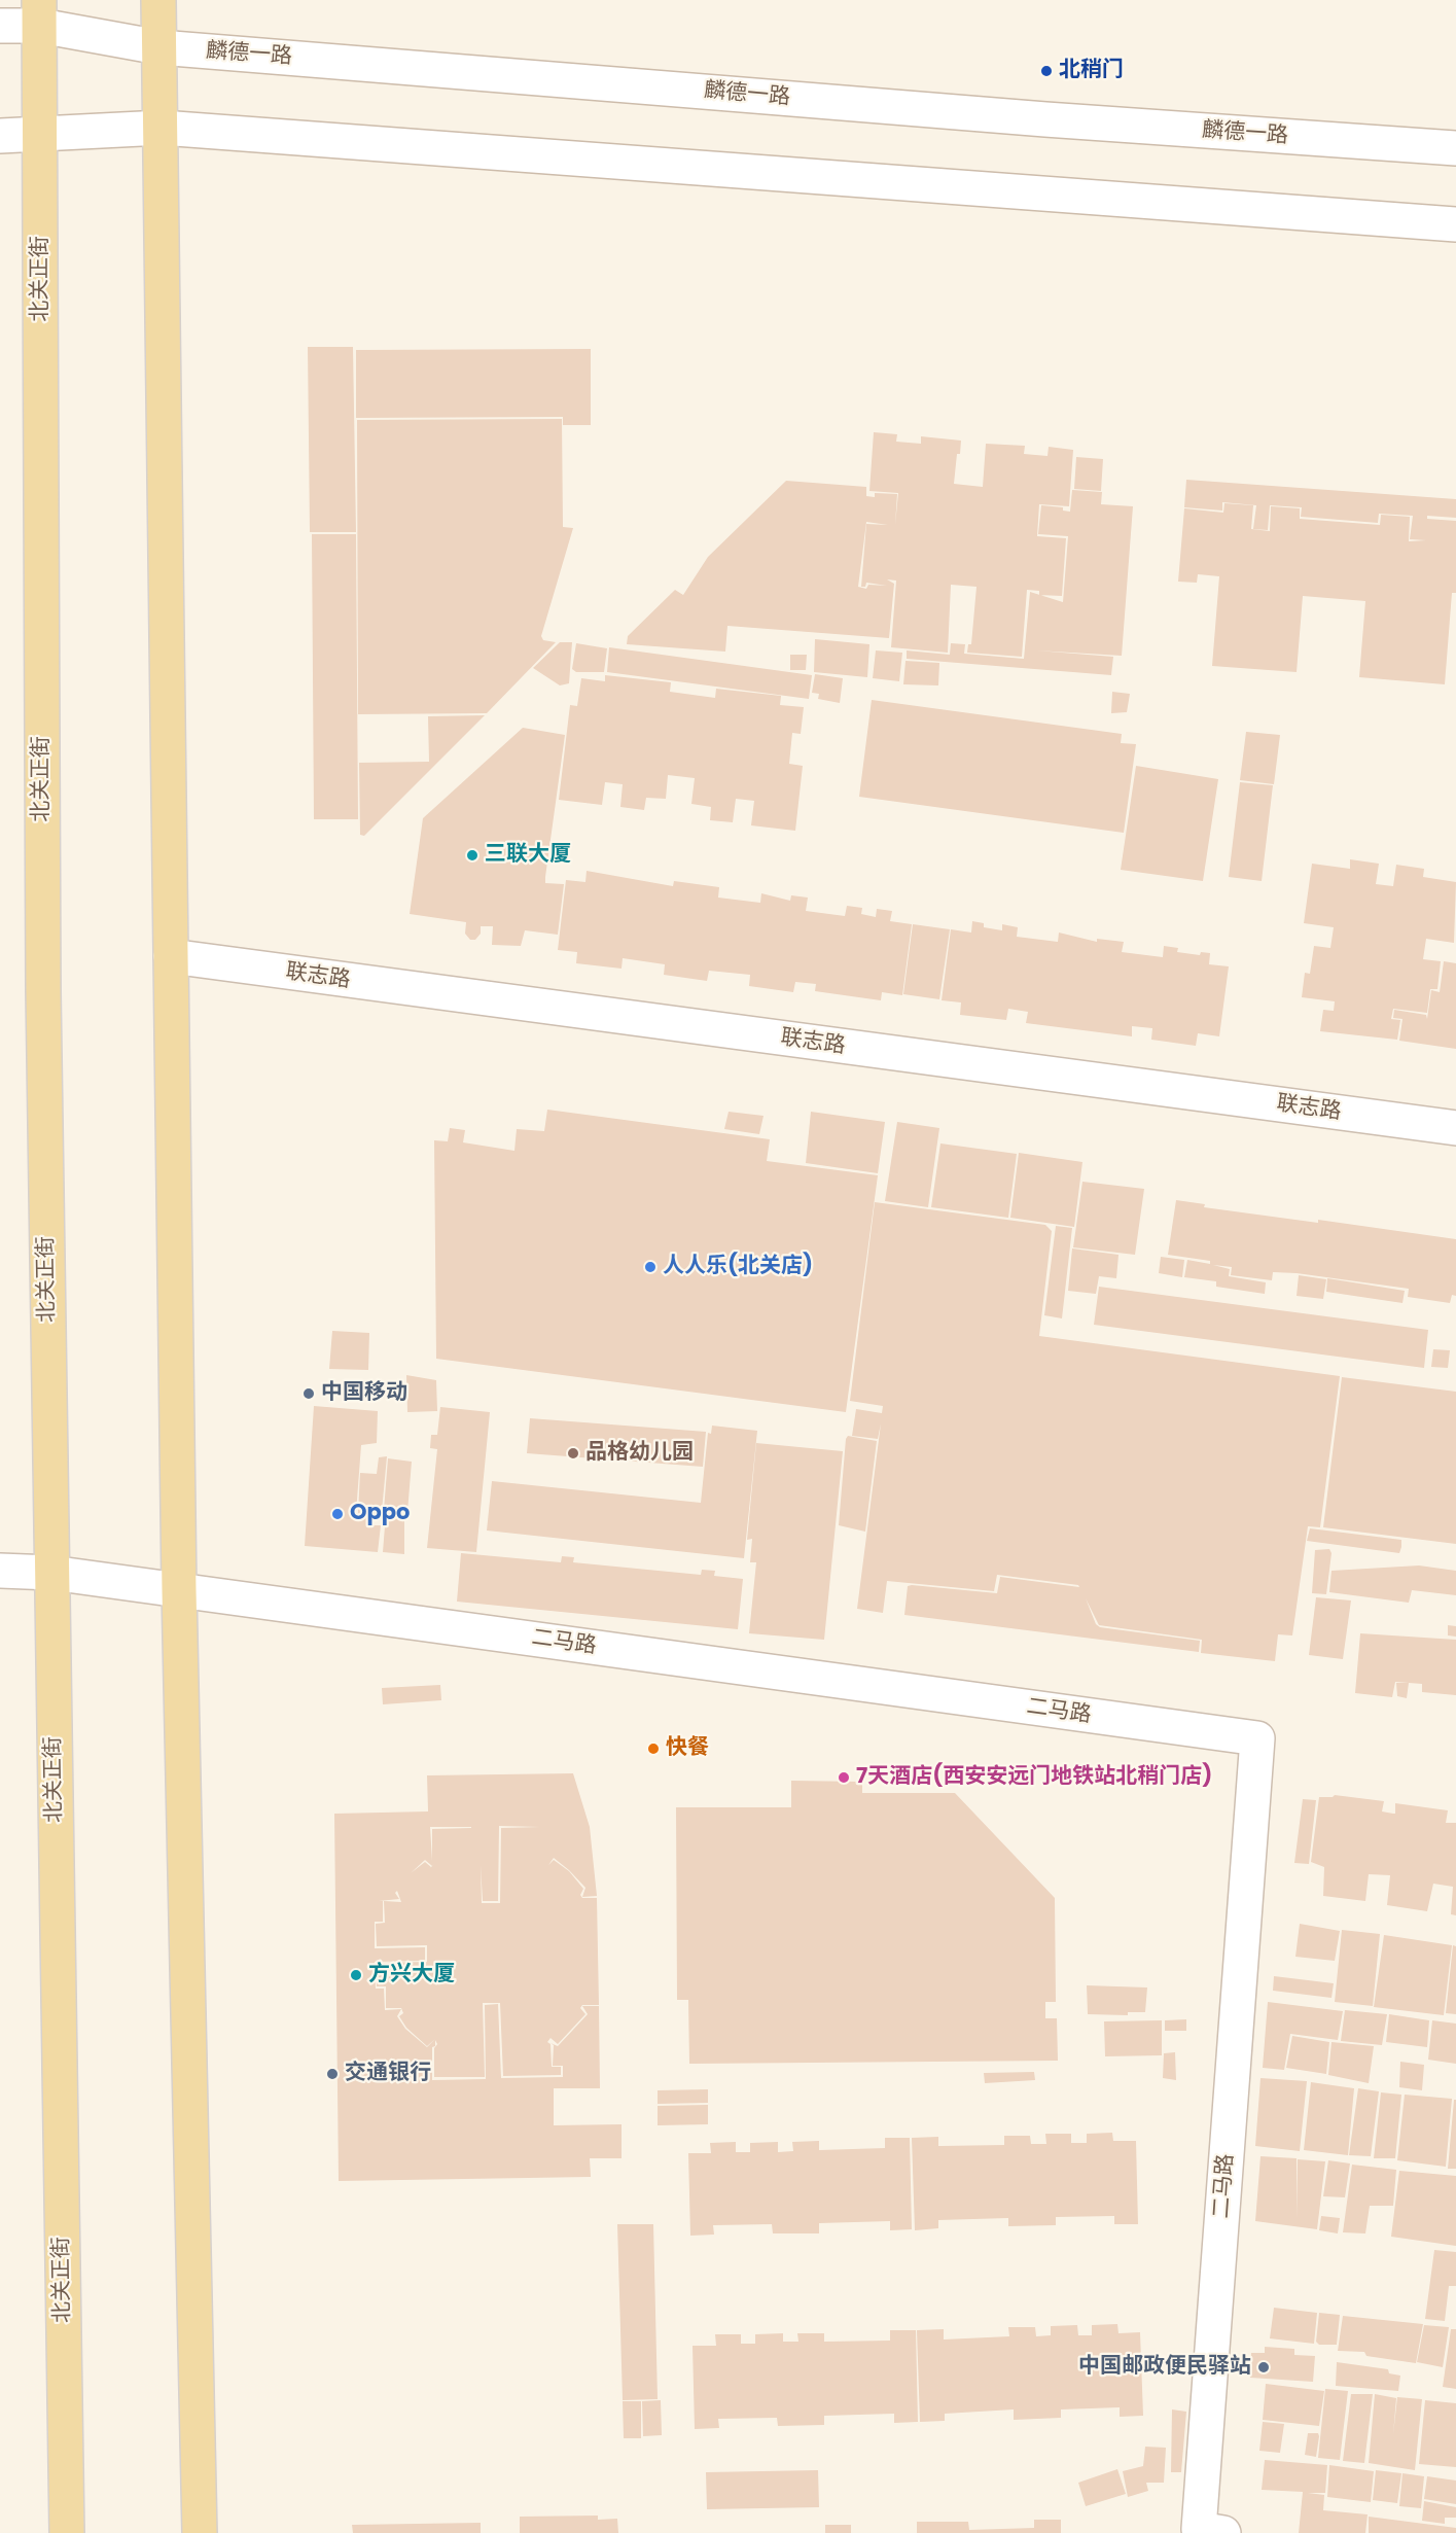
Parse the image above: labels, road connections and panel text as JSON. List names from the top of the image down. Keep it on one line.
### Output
{"streets":{"main road":["北关正街"],"street":["麟德一路","联志路","二马路"]},"crossings":[["麟德一路","北关正街"],["北关正街","二马路"]],"places":["北稍门","三联大厦","人人乐(北关店)","中国移动","品格幼儿园","Oppo","快餐","7天酒店(西安安远门地铁站北稍门店)","方兴大厦","交通银行","中国邮政便民驿站"]}
